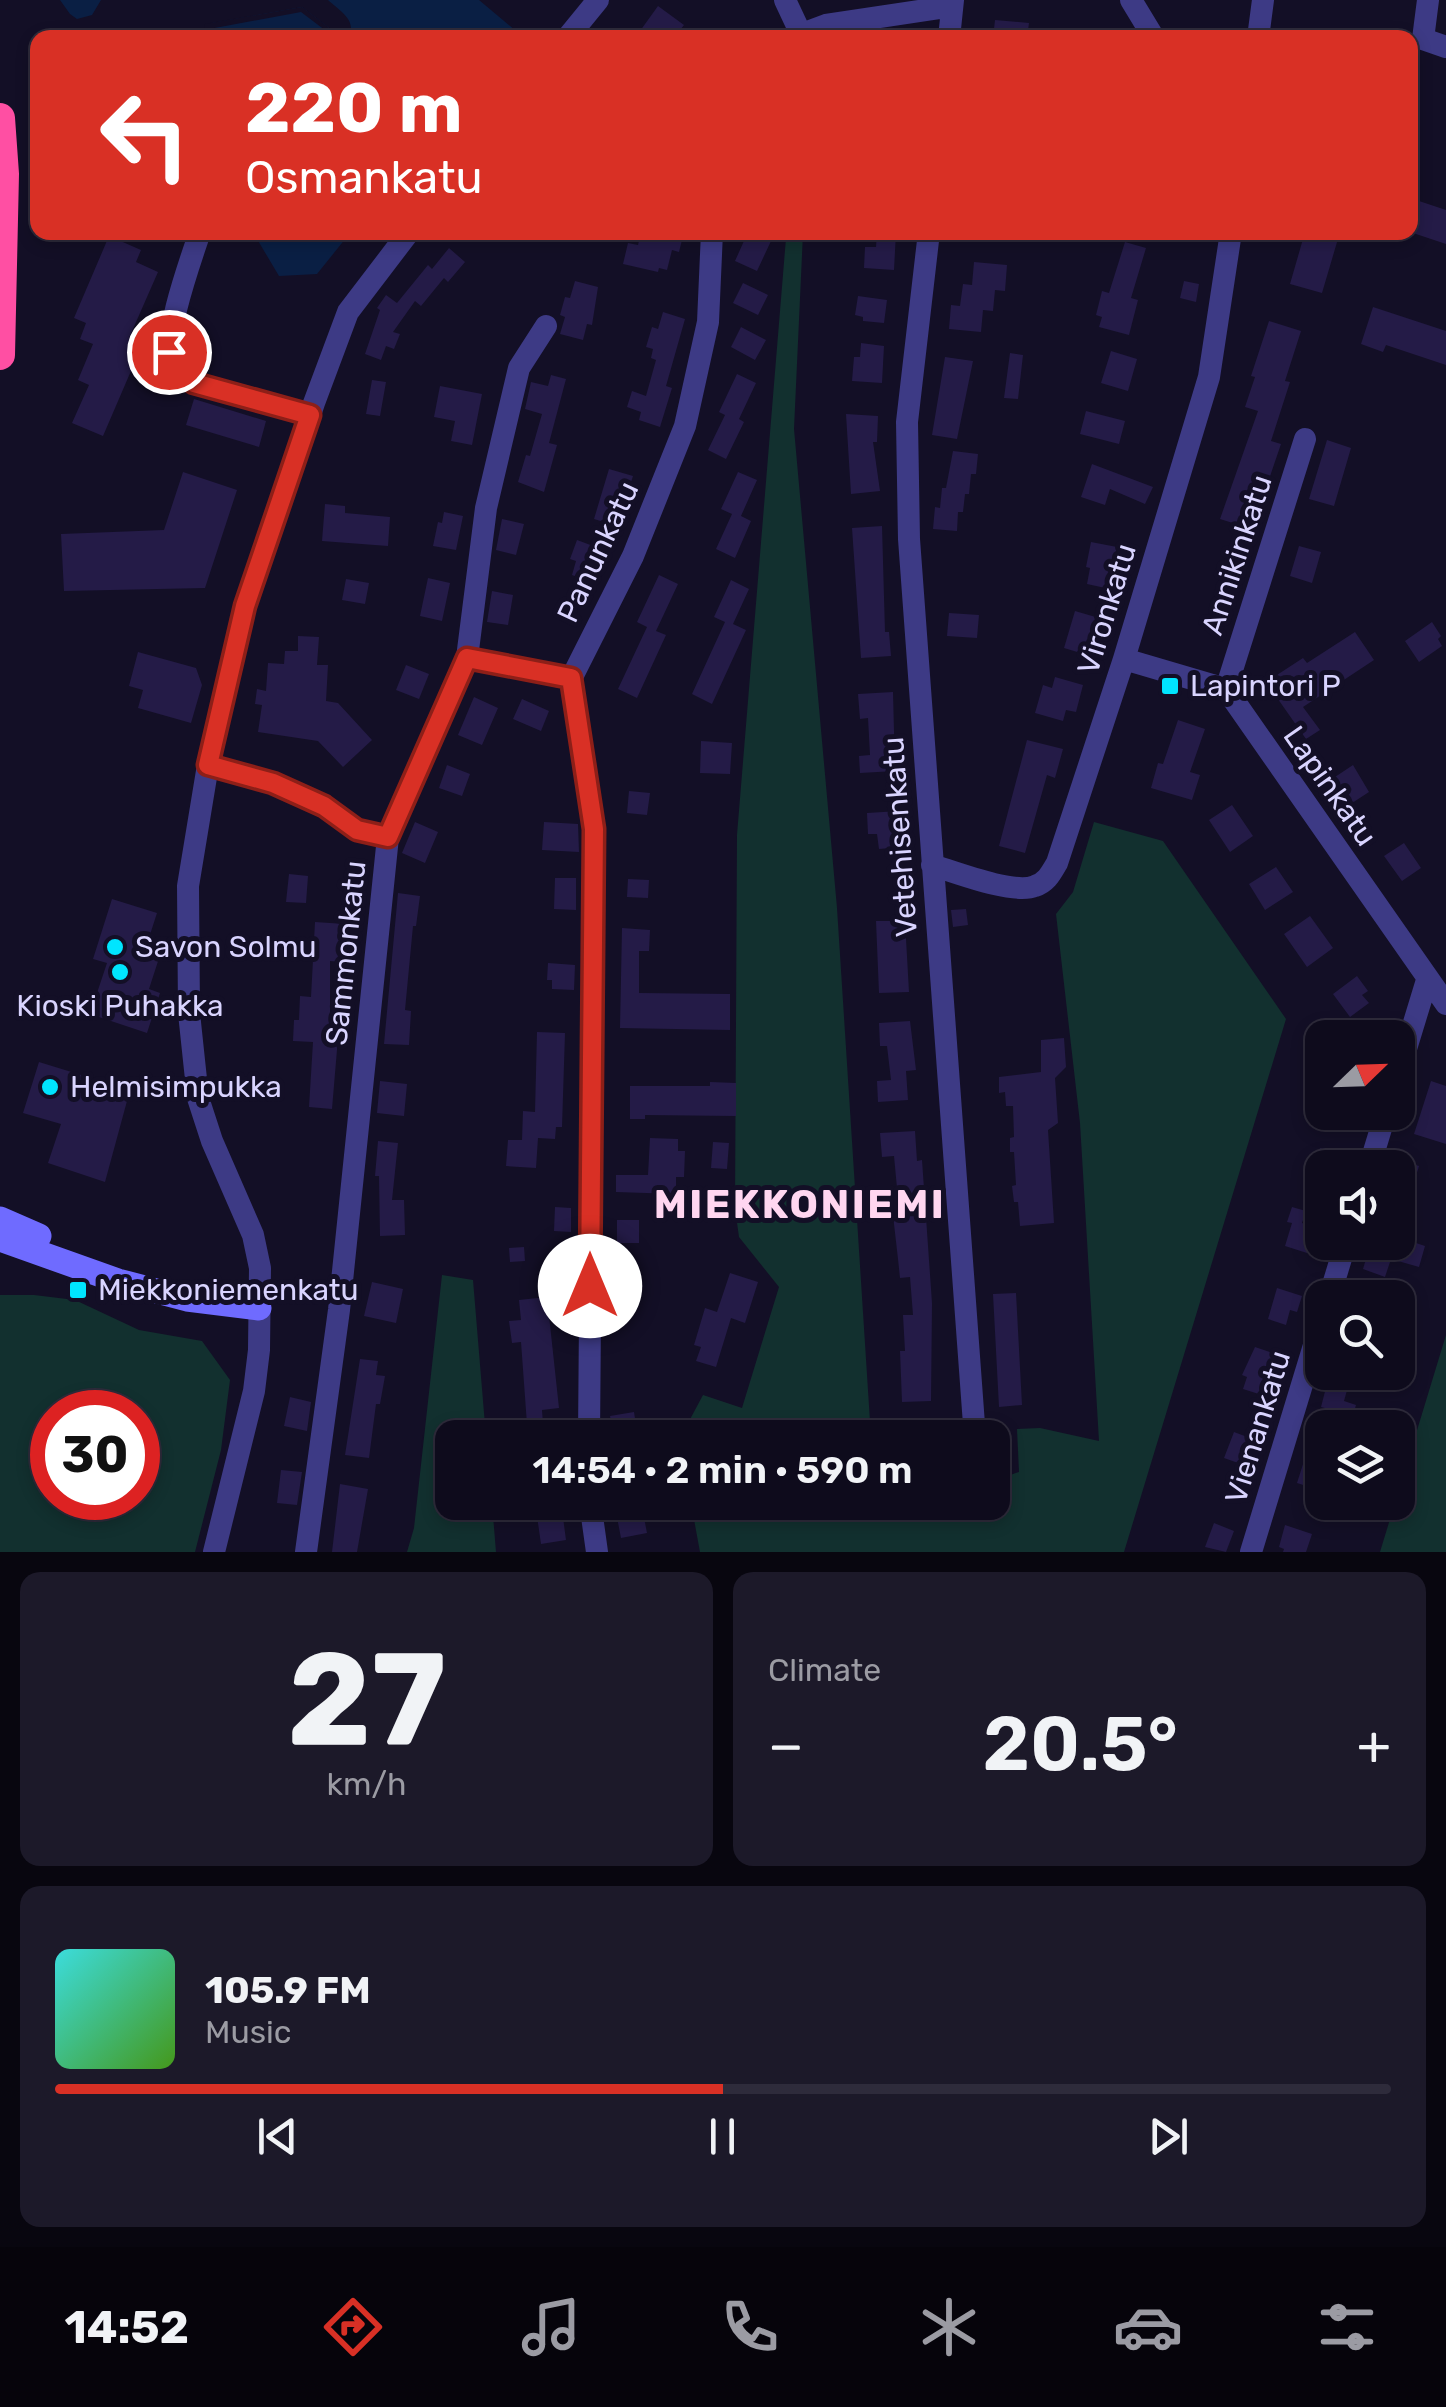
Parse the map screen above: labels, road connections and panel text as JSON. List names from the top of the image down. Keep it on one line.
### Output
{"streets":{"street":["Panunkatu","Annikinkatu","Vironkatu","Lapinkatu","Vetehisenkatu","Sammonkatu","Vienankatu"]},"crossings":[["Annikinkatu","Lapinkatu"],["Vironkatu","Vetehisenkatu"]],"districts":["MIEKKONIEMI"],"places":{"transit":["Lapintori P","Miekkoniemenkatu"],"other":["Savon Solmu","Kioski Puhakka","Helmisimpukka"]},"north":"top right","page":{"turn":["220 m","Osmankatu"],"limit":"30","trip":"14:54 · 2 min · 590 m","tile":[["27","km/h"],"Climate"],"heat":["−","20.5°","+"],"song":["105.9 FM","Music"],"tabs":"14:52"}}
